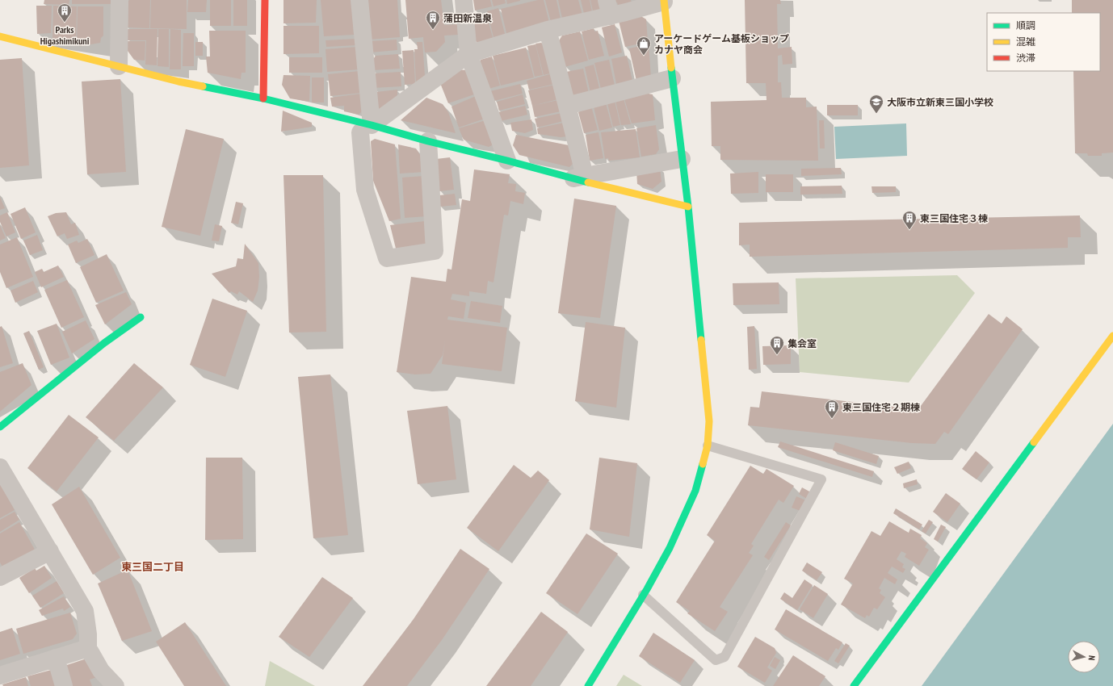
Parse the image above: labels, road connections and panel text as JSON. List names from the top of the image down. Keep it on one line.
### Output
{"districts":["東三国二丁目"],"places":{"building":["Parks Higashimikuni","蒲田新温泉","東三国住宅３棟","集会室","東三国住宅２期棟"],"shop":["アーケードゲーム基板ショップ カナヤ商会"],"school or university":["大阪市立新東三国小学校"]},"legend":["順調","混雑","渋滞"],"north":"right"}
